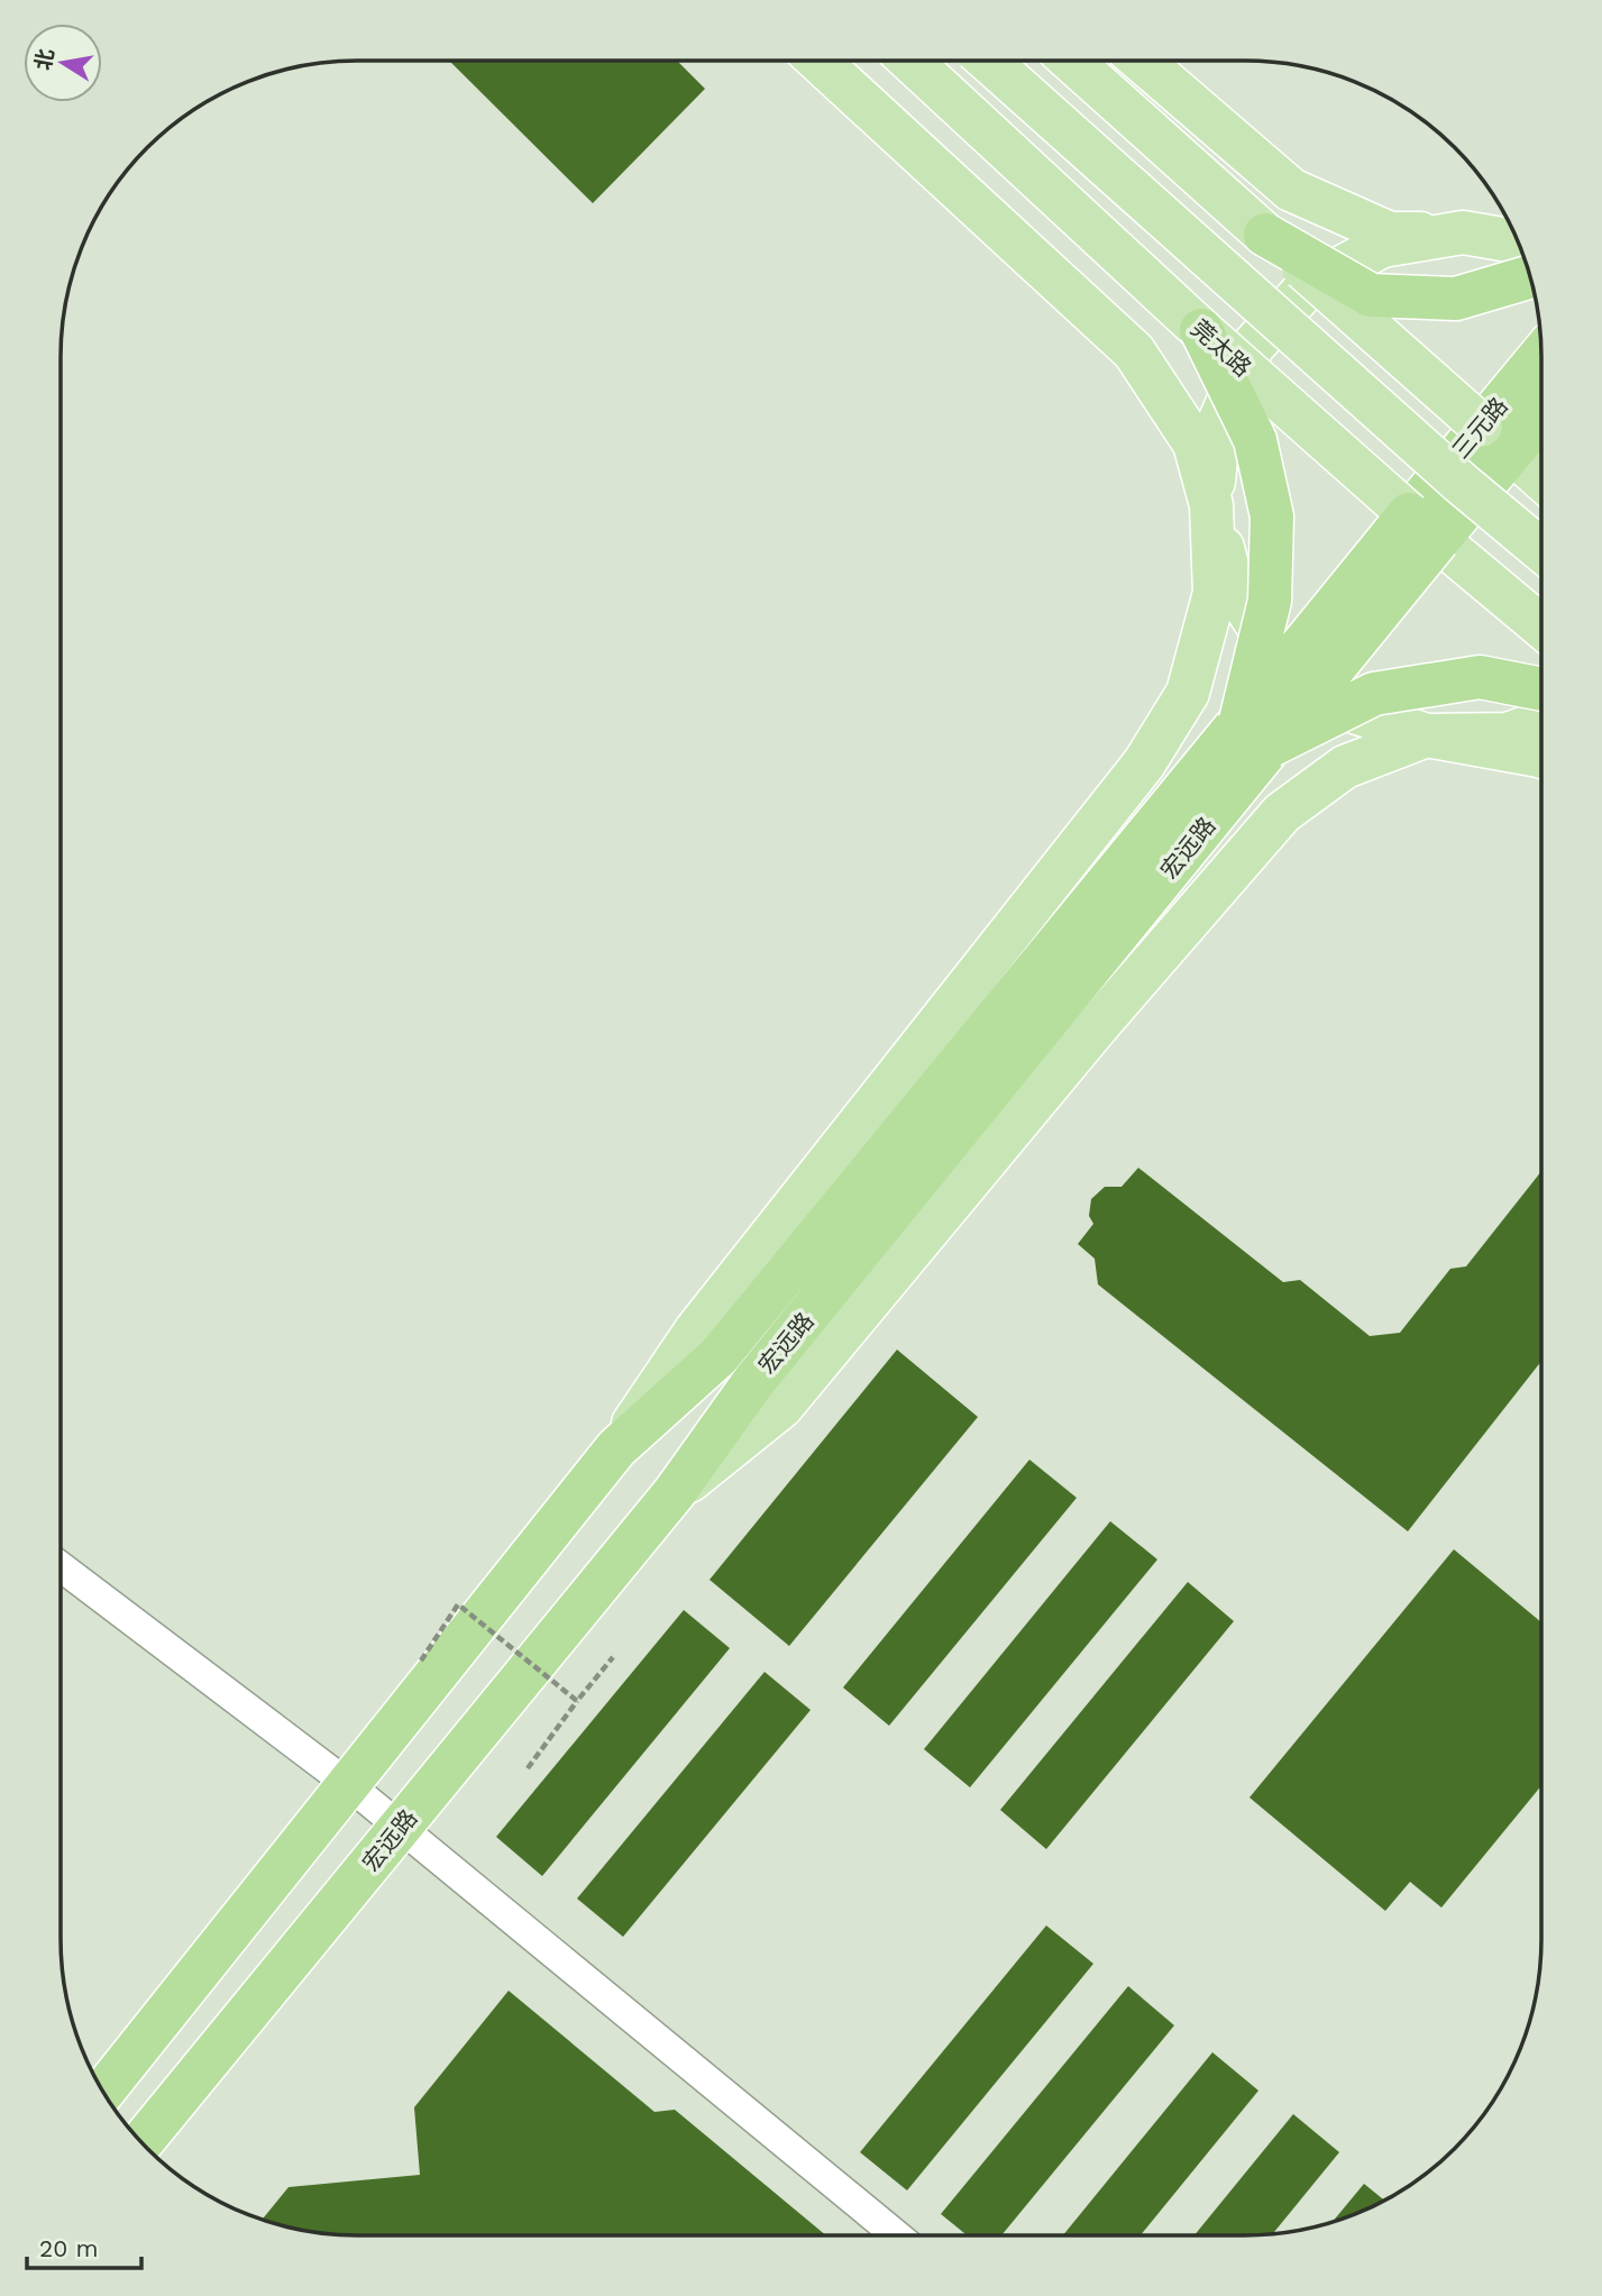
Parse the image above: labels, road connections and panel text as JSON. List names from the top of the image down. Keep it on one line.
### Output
{"streets":{"highway":["三元路","宏远路"],"main road":["莞太路"]},"crossings":[["莞太路","三元路"],["莞太路","宏远路"],["三元路","宏远路"]],"scale_bar":"20 m","north":"left"}
